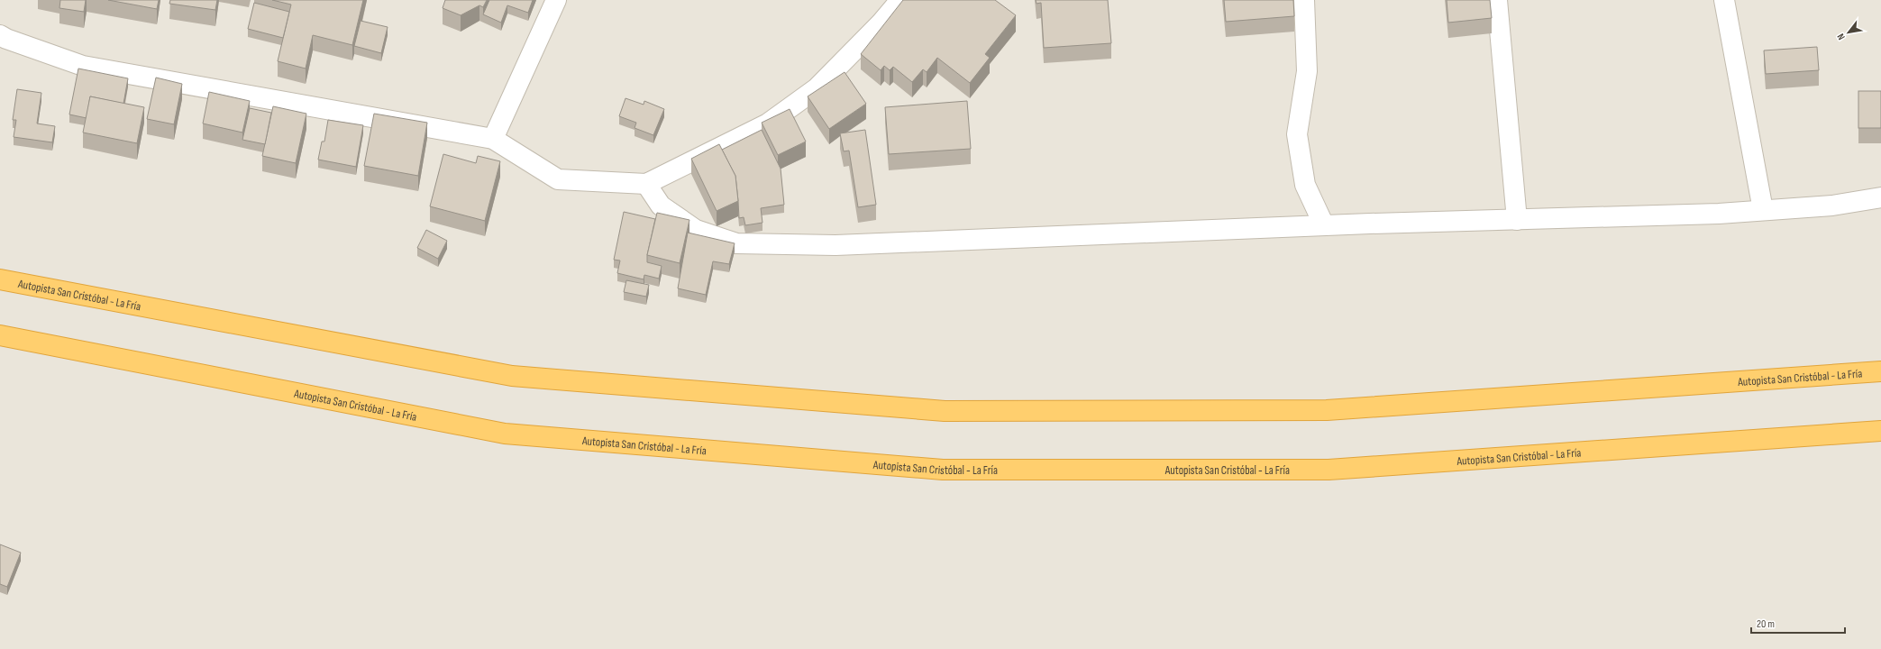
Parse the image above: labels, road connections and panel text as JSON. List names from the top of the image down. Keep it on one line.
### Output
{"streets":{"highway":["Autopista San Cristóbal - La Fría"]},"scale_bar":"20 m","north":"bottom left"}
